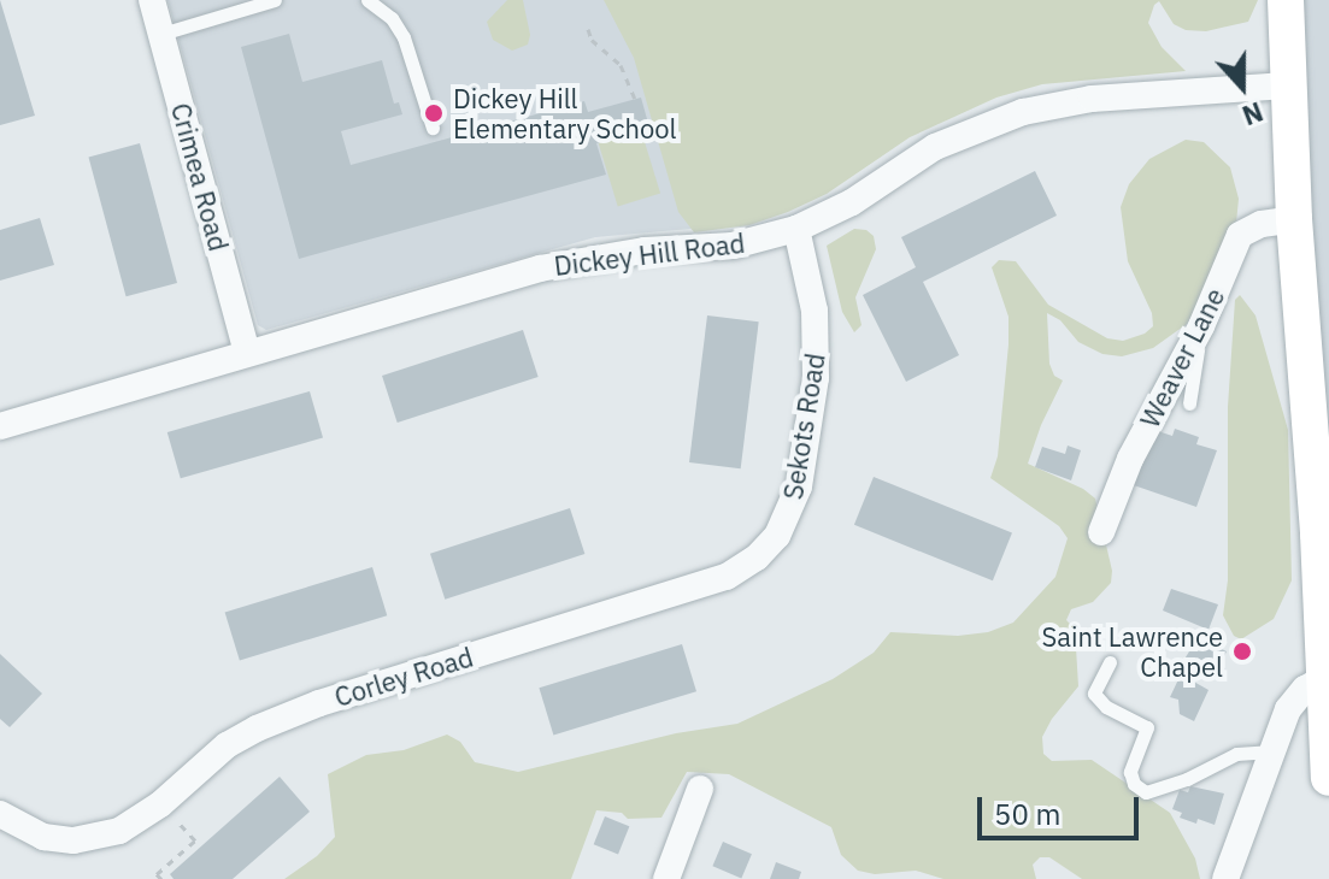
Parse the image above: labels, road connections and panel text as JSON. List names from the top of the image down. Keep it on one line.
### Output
{"streets":{"street":["Crimea Road","Dickey Hill Road","Weaver Lane","Sekots Road","Corley Road"]},"crossings":[["Crimea Road","Dickey Hill Road"],["Dickey Hill Road","Sekots Road"],["Sekots Road","Corley Road"]],"places":["Dickey Hill Elementary School","Saint Lawrence Chapel"],"scale_bar":"50 m","north":"bottom"}
